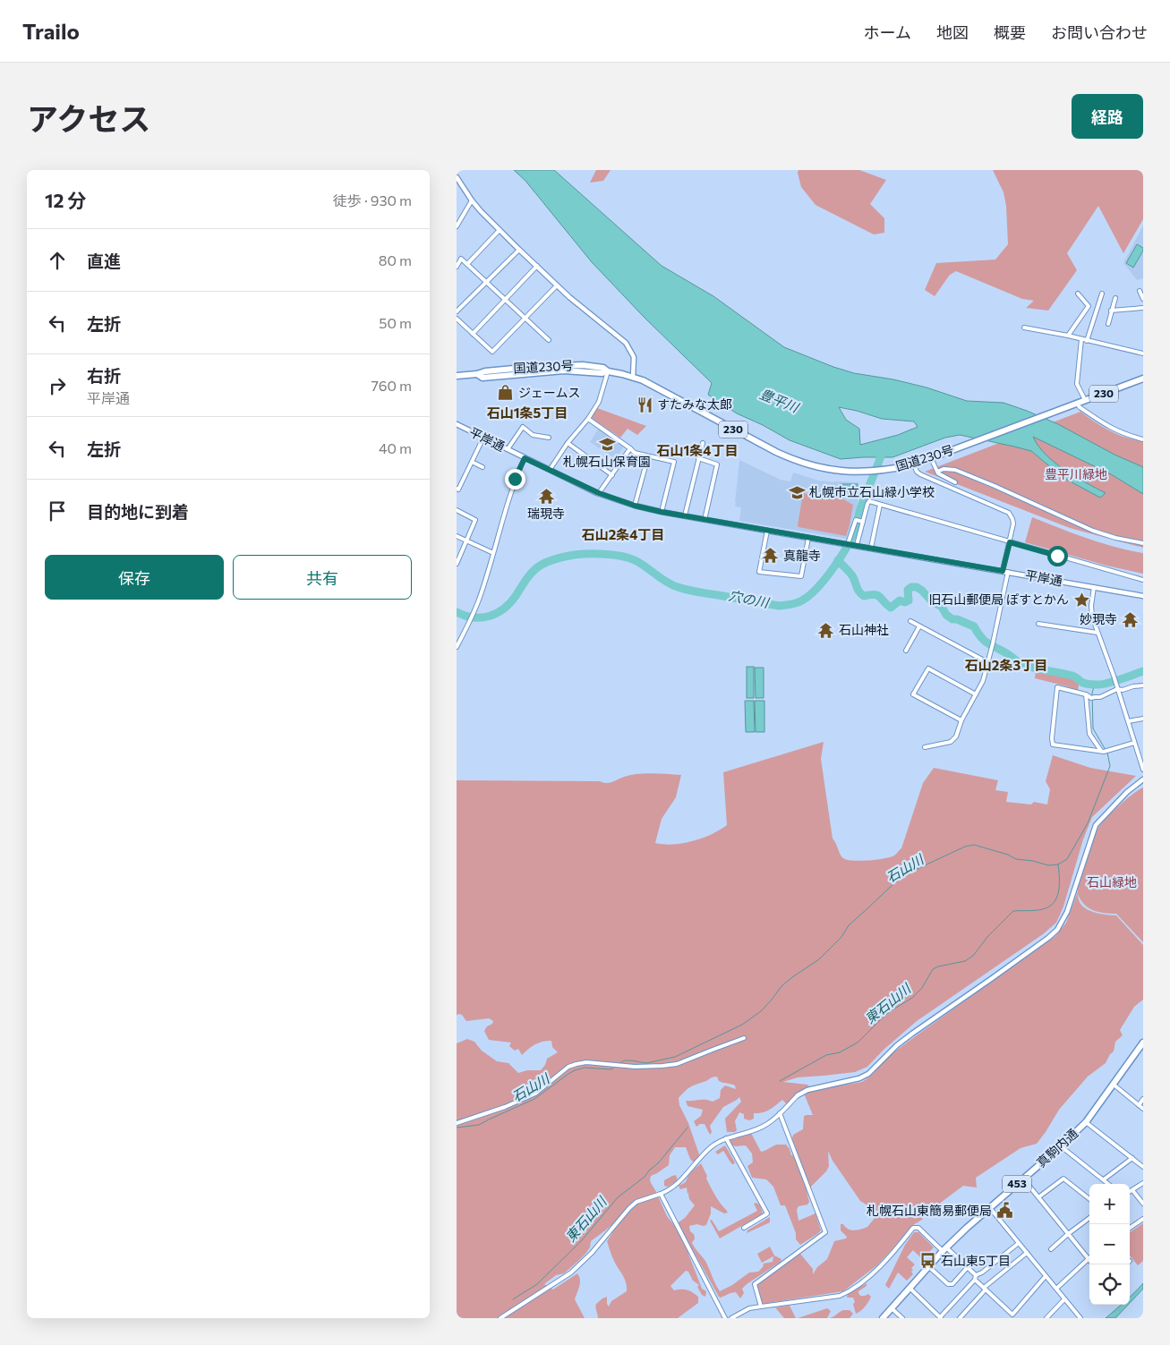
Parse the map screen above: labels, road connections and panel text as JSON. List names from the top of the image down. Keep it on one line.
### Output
{"streets":{"highway":["国道230号","230","真駒内通","453"],"street":["平岸通"]},"districts":["石山1条5丁目","石山1条4丁目","石山2条4丁目","石山2条3丁目"],"water":["豊平川","穴の川","石山川","東石山川"],"parks":["豊平川緑地","石山緑地"],"places":{"shop":["ジェームス"],"restaurant":["すたみな太郎"],"school or university":["札幌石山保育園","札幌市立石山緑小学校"],"temple":["瑞現寺","真龍寺","妙現寺","石山神社"],"place":["旧石山郵便局 ぽすとかん"],"public building":["札幌石山東簡易郵便局"],"bus stop":["石山東5丁目"]},"page":{"header":"Trailo","nav":["ホーム","地図","概要","お問い合わせ"],"title":"アクセス","buttons":["経路",["保存","共有"]],"heading":["12 分","徒歩 · 930 m"],"list":[["直進","80 m"],["左折","50 m"],["右折","平岸通","760 m"],["左折","40 m"],"目的地に到着"],"map_buttons":["+","−"]}}
